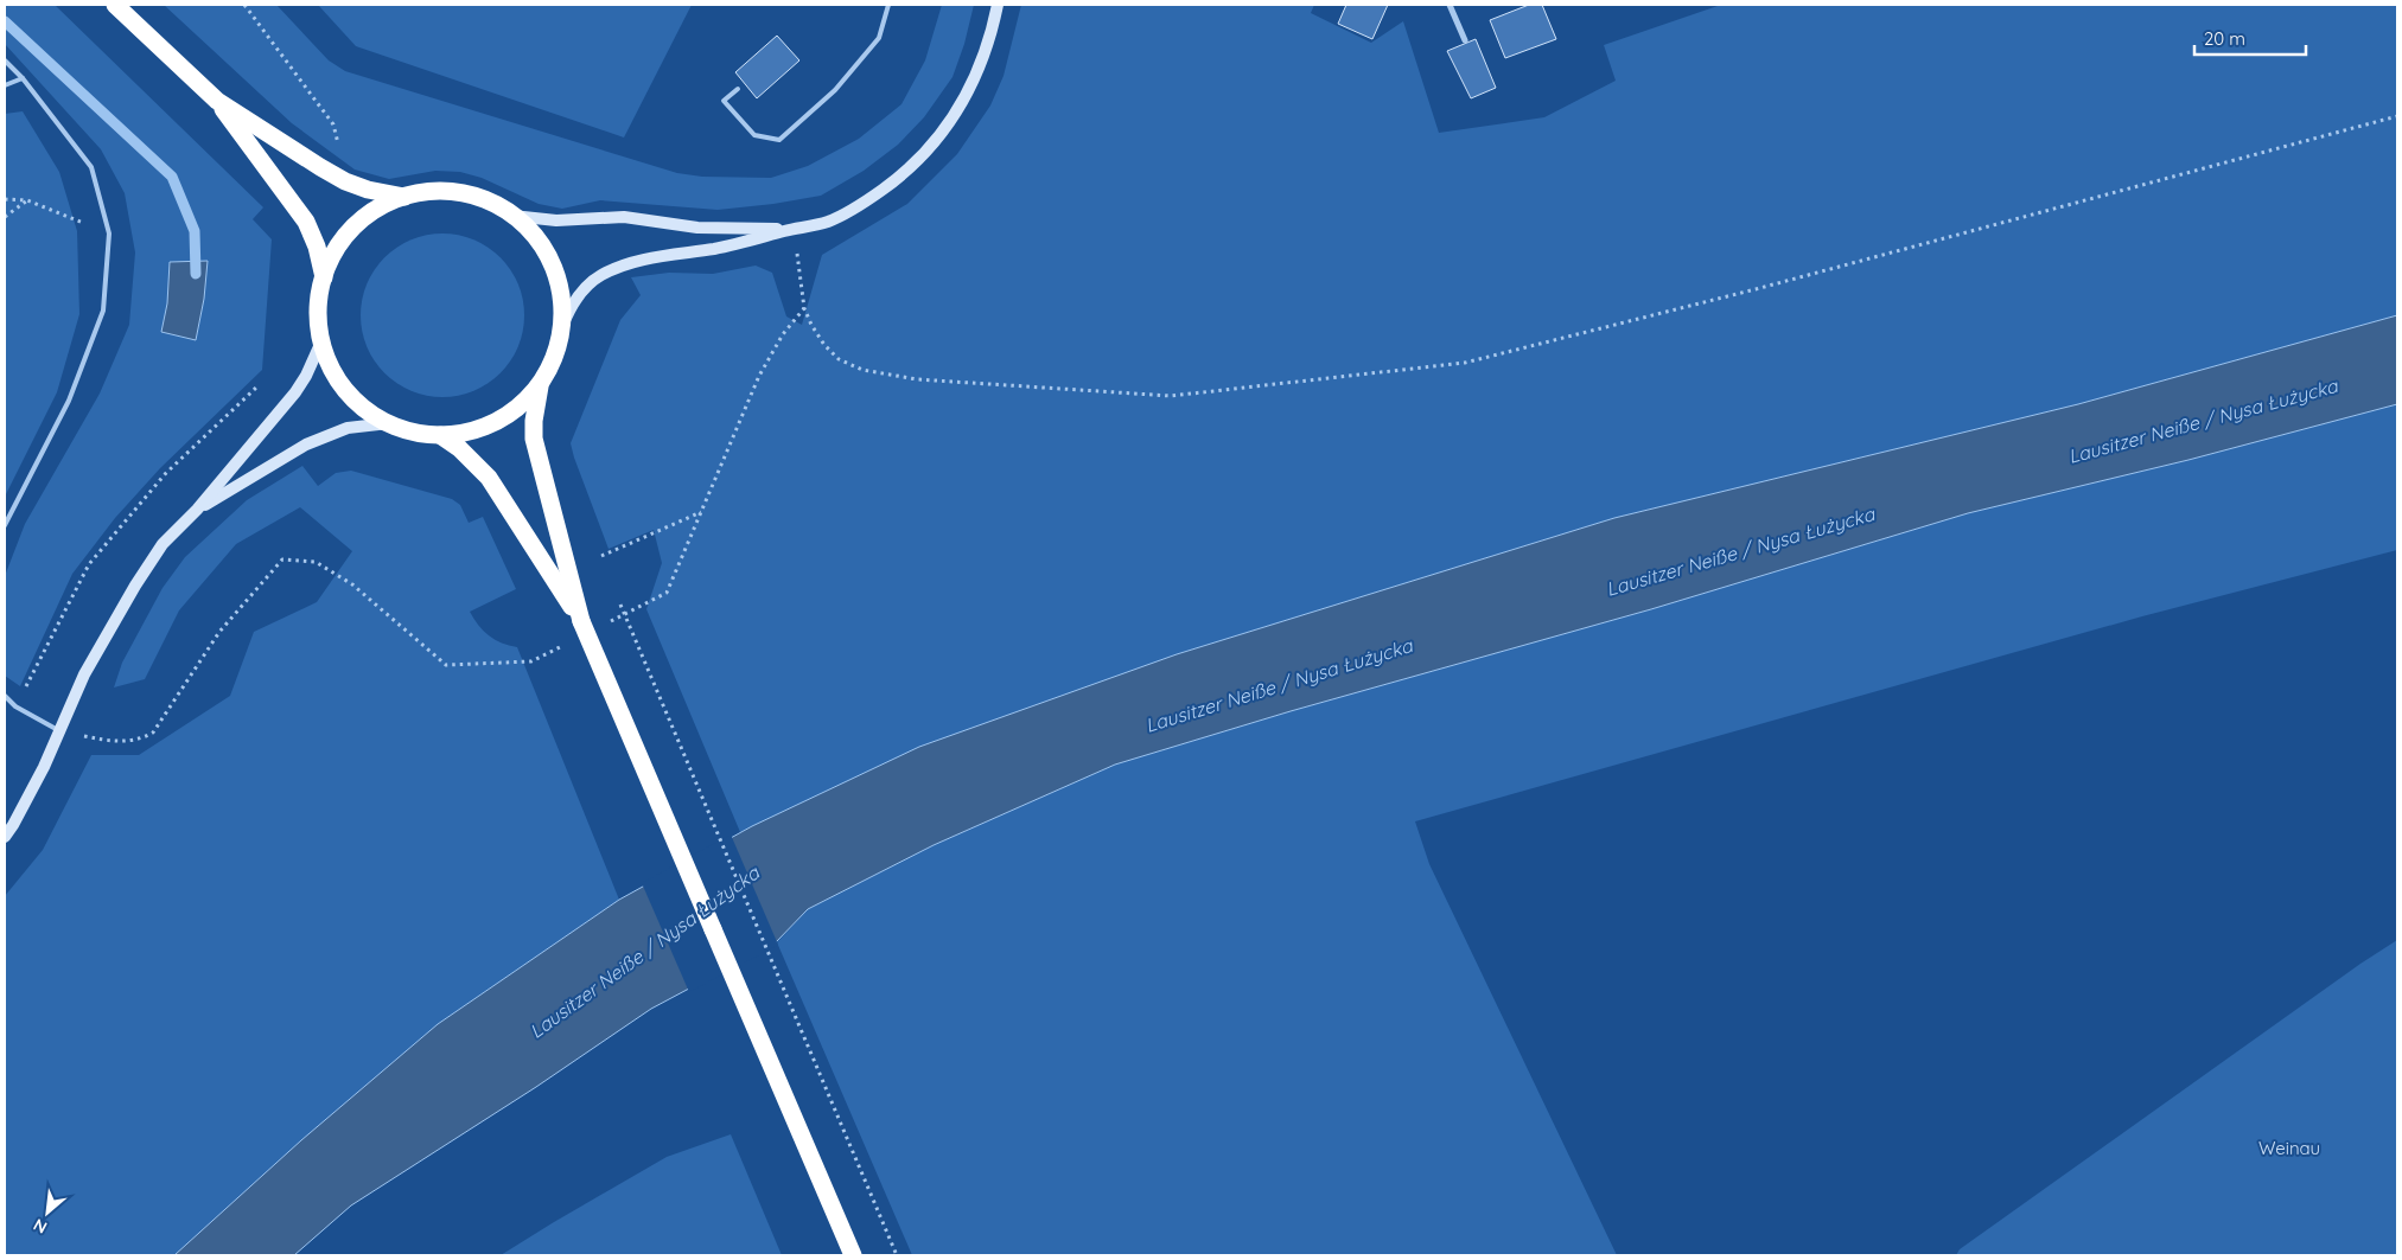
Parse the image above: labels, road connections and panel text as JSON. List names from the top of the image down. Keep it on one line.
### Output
{"water":["Lausitzer Neiße / Nysa Łużycka"],"parks":["Weinau"],"scale_bar":"20 m","north":"bottom left"}
